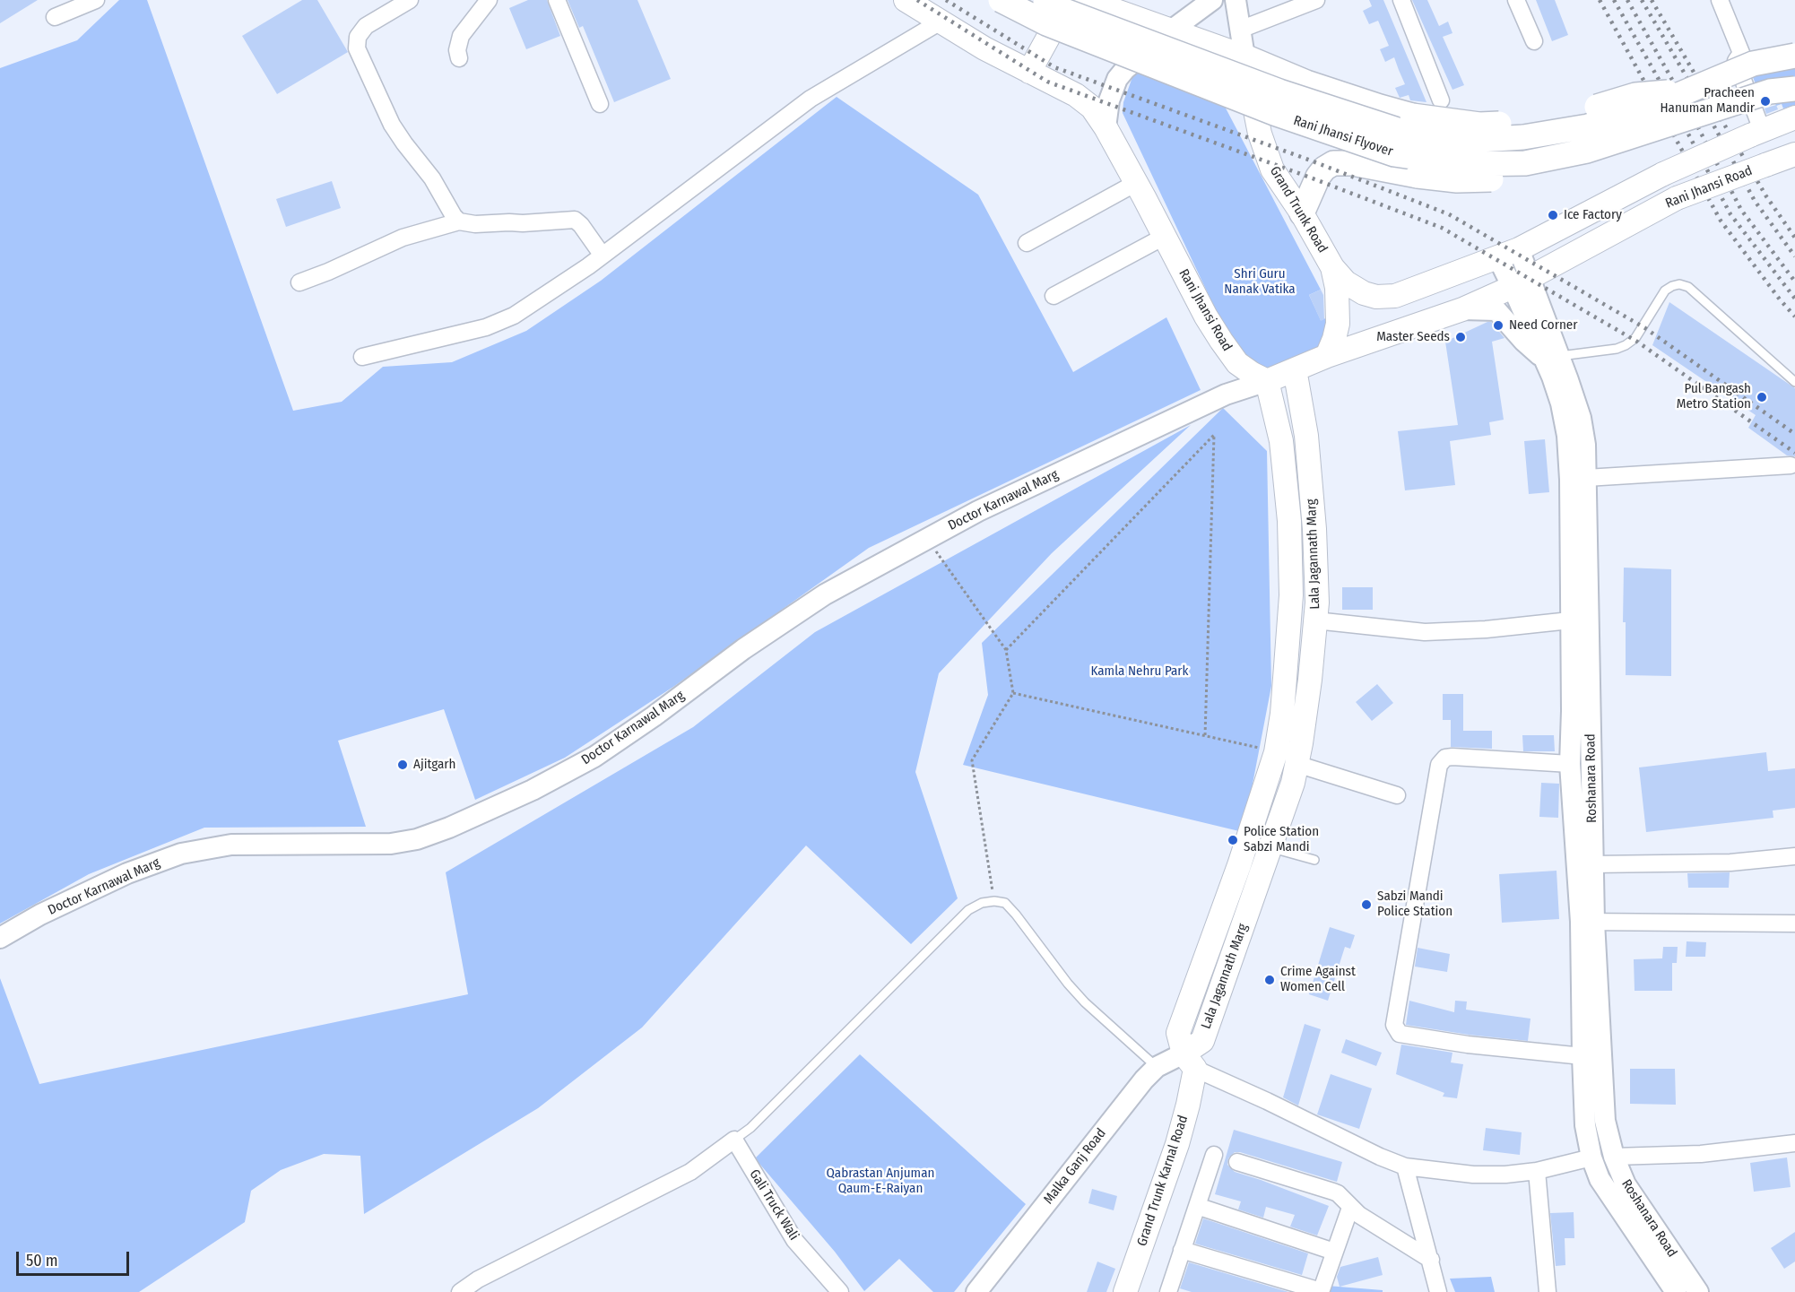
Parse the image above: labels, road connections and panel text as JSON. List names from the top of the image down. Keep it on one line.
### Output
{"streets":{"main road":["Rani Jhansi Flyover","Rani Jhansi Road","Grand Trunk Road","Lala Jagannath Marg","Grand Trunk Karnal Road"],"street":["Doctor Karnawal Marg","Roshanara Road","Malka Ganj Road","Gali Truck Wali"]},"crossings":[["Rani Jhansi Road","Grand Trunk Road"],["Rani Jhansi Road","Doctor Karnawal Marg"],["Rani Jhansi Road","Lala Jagannath Marg"],["Rani Jhansi Road","Roshanara Road"],["Doctor Karnawal Marg","Lala Jagannath Marg"],["Lala Jagannath Marg","Malka Ganj Road"],["Lala Jagannath Marg","Grand Trunk Karnal Road"],["Malka Ganj Road","Grand Trunk Karnal Road"]],"parks":["Shri Guru Nanak Vatika","Kamla Nehru Park","Qabrastan Anjuman Qaum-E-Raiyan"],"places":["Pracheen Hanuman Mandir","Ice Factory","Need Corner","Master Seeds","Pul Bangash Metro Station","Ajitgarh","Police Station Sabzi Mandi","Sabzi Mandi Police Station","Crime Against Women Cell"],"scale_bar":"50 m"}
